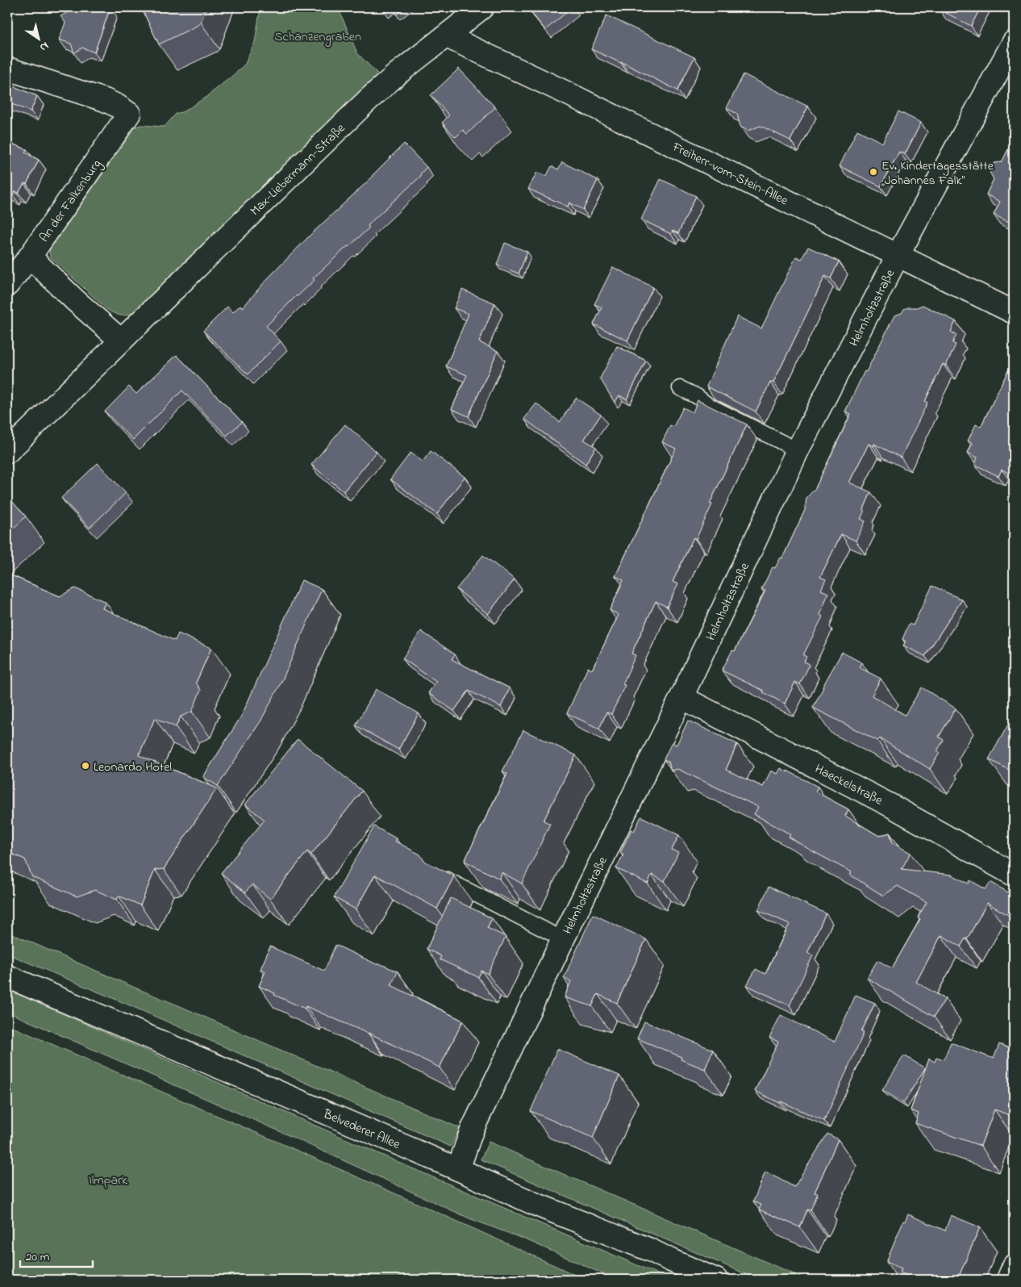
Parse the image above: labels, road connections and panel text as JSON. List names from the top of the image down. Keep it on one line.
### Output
{"streets":{"street":["Max-Liebermann-Straße","Freiherr-vom-Stein-Allee","An der Falkenburg","Helmholtzstraße","Haeckelstraße","Belvederer Allee"]},"crossings":[["Max-Liebermann-Straße","Freiherr-vom-Stein-Allee"],["Freiherr-vom-Stein-Allee","Helmholtzstraße"],["Helmholtzstraße","Haeckelstraße"],["Helmholtzstraße","Belvederer Allee"]],"parks":["Schanzengraben","Ilmpark"],"places":["Ev. Kindertagesstätte „Johannes Falk”","Leonardo Hotel"],"scale_bar":"20 m","north":"bottom right"}
